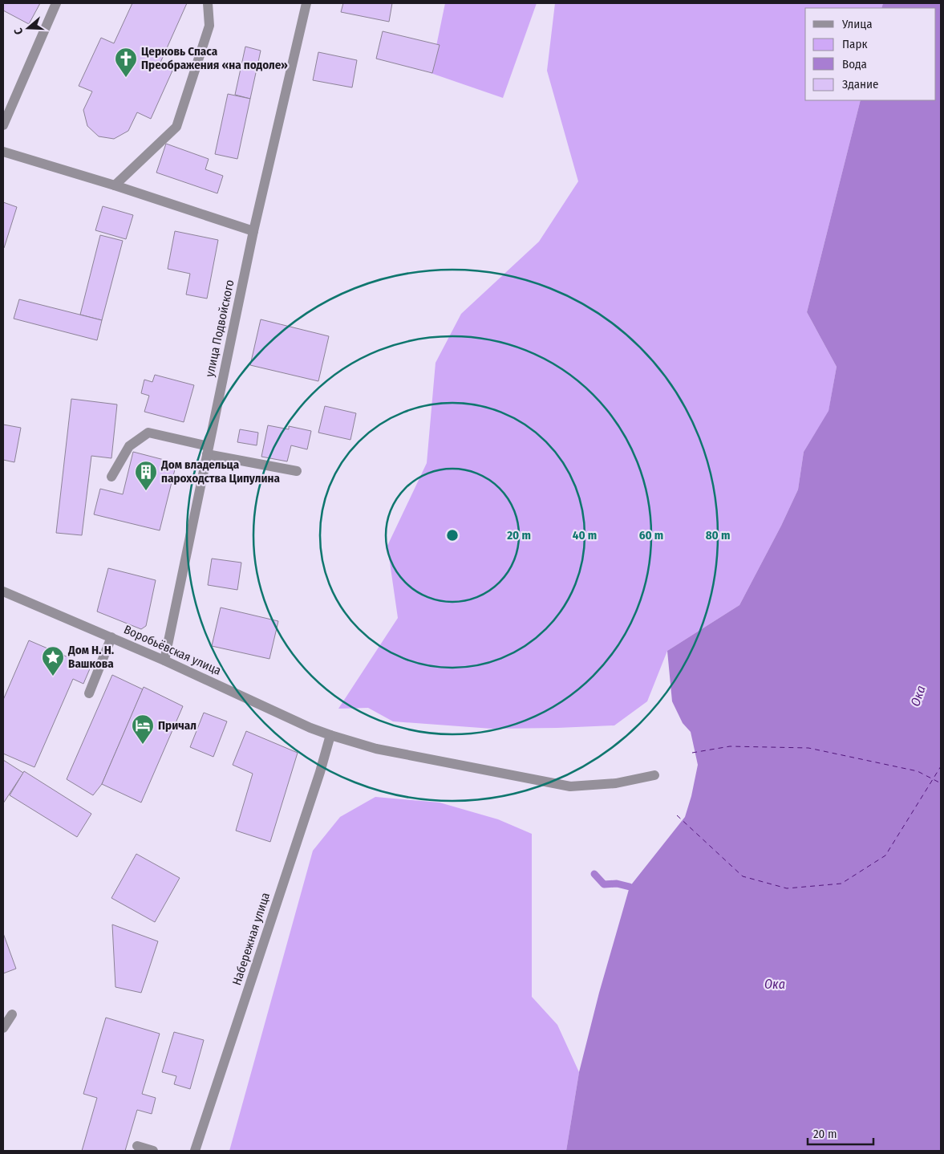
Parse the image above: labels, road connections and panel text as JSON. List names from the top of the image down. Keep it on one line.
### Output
{"streets":{"street":["улица Подвойского","Воробьёвская улица","Набережная улица"]},"crossings":[["улица Подвойского","Воробьёвская улица"],["Воробьёвская улица","Набережная улица"]],"water":["Ока"],"places":{"church":["Церковь Спаса Преображения «на подоле»"],"building":["Дом владельца пароходства Ципулина"],"place":["Дом Н. Н. Вашкова"],"hotel":["Причал"]},"legend":["Улица","Парк","Вода","Здание"],"scale_bar":"20 m","north":"left","rings":["20 m","40 m","60 m","80 m"]}
